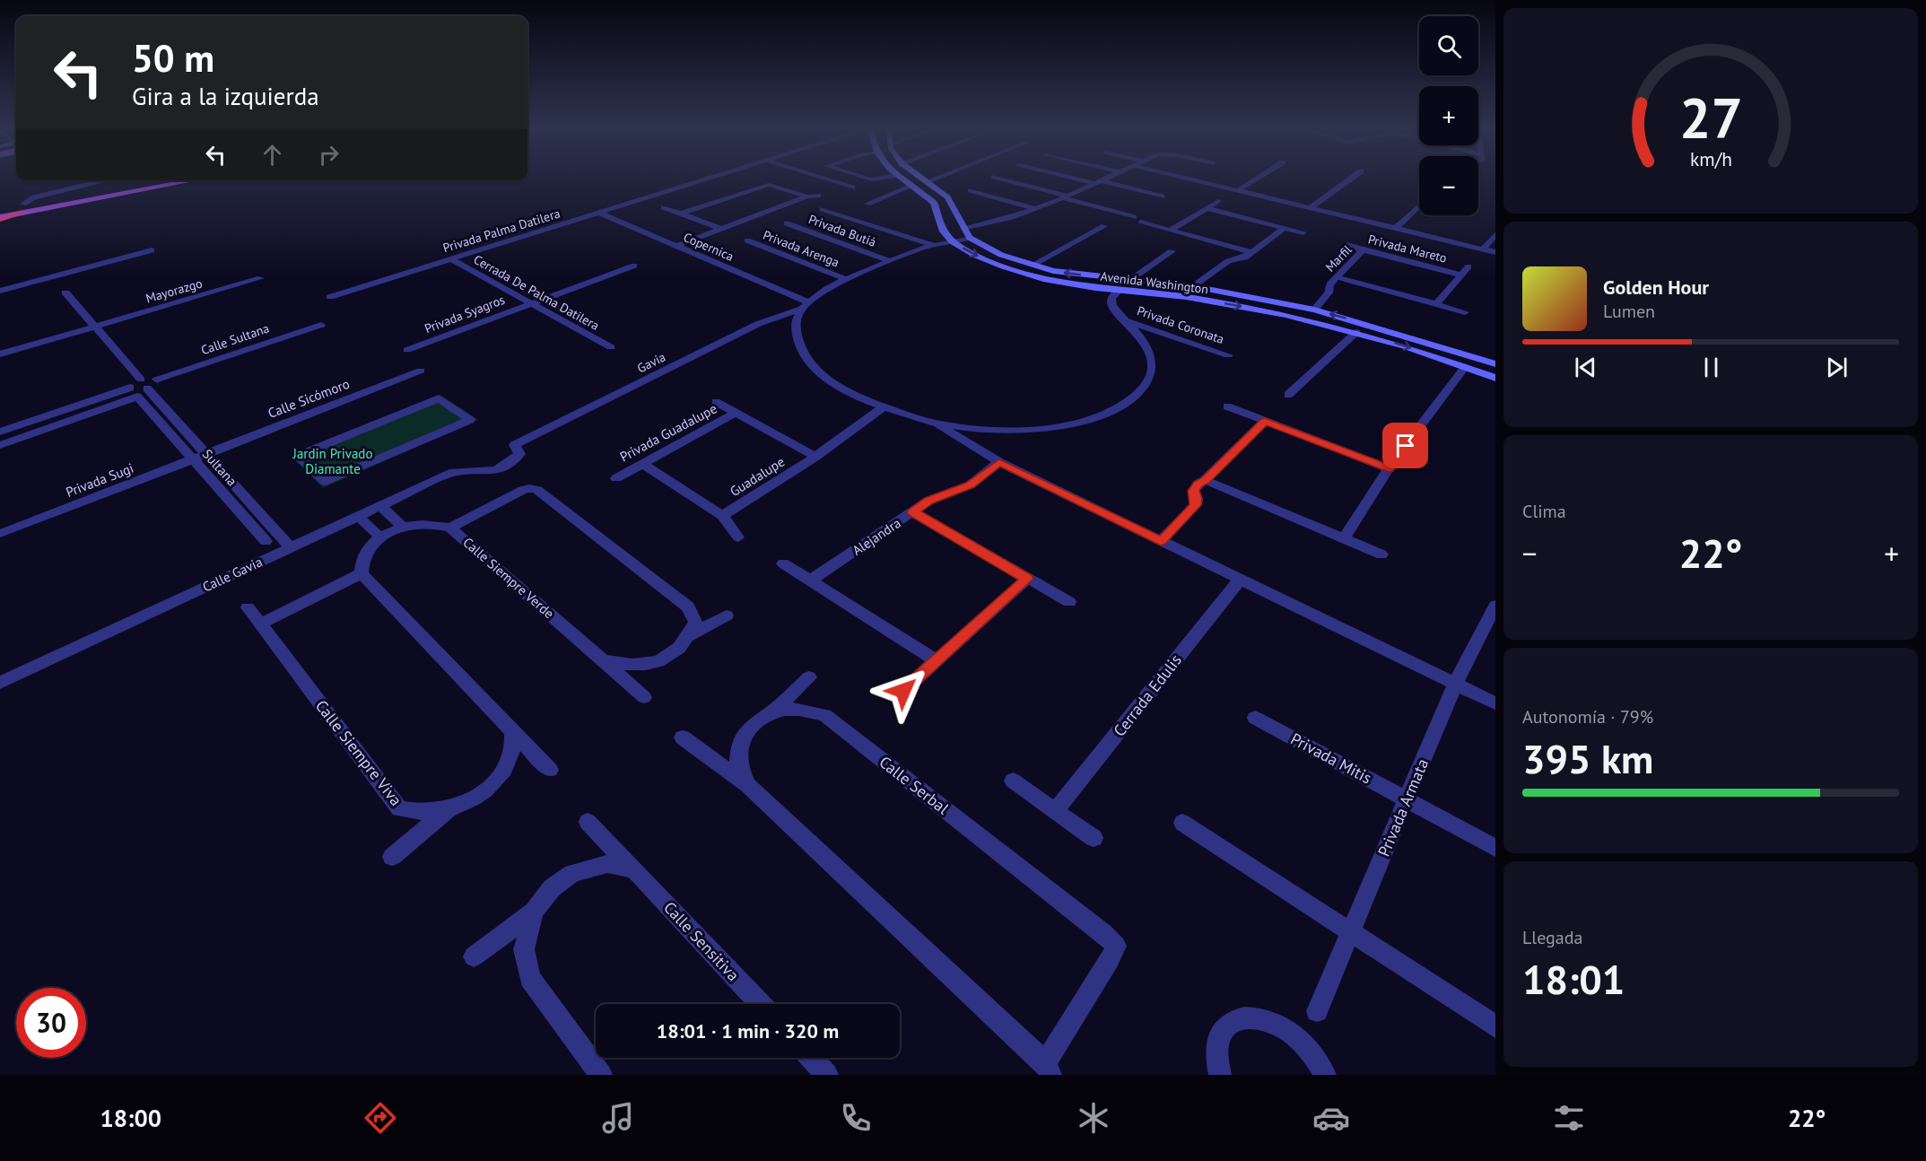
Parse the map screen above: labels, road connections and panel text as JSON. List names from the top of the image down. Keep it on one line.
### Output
{"streets":{"main road":["Avenida Washington"],"street":["Privada Palma Datilera","Privada Butiá","Copernica","Privada Arenga","Privada Mareto","Marfil","Mayorazgo","Cerrada De Palma Datilera","Privada Syagros","Privada Coronata","Calle Sultana","Gavia","Calle Sicómoro","Privada Guadalupe","Sultana","Guadalupe","Privada Sugi","Alejandra","Calle Gavia","Calle Siempre Verde","Cerrada Edulis","Calle Siempre Viva","Privada Mitis","Calle Serbal","Privada Armata","Calle Sensitiva"]},"crossings":[["Privada Palma Datilera","Copernica"],["Privada Palma Datilera","Cerrada De Palma Datilera"],["Privada Butiá","Gavia"],["Copernica","Gavia"],["Privada Arenga","Gavia"],["Privada Mareto","Marfil"],["Marfil","Avenida Washington"],["Avenida Washington","Gavia"],["Mayorazgo","Sultana"],["Cerrada De Palma Datilera","Privada Syagros"],["Calle Sultana","Sultana"],["Gavia","Calle Gavia"],["Calle Sicómoro","Sultana"],["Calle Sicómoro","Privada Sugi"],["Sultana","Privada Sugi"],["Sultana","Calle Gavia"],["Privada Mitis","Privada Armata"]],"parks":["Jardin Privado Diamante"],"page":{"map_buttons":["+","−"],"turn":["50 m","Gira a la izquierda"],"song":["Golden Hour","Lumen"],"tile":["Clima",["Autonomía · 79%","395 km"],["Llegada","18:01"]],"heat":["−","22°","+"],"limit":"30","trip":"18:01 · 1 min · 320 m","tabs":["18:00","22°"],"gauge":["27","km/h"]}}
